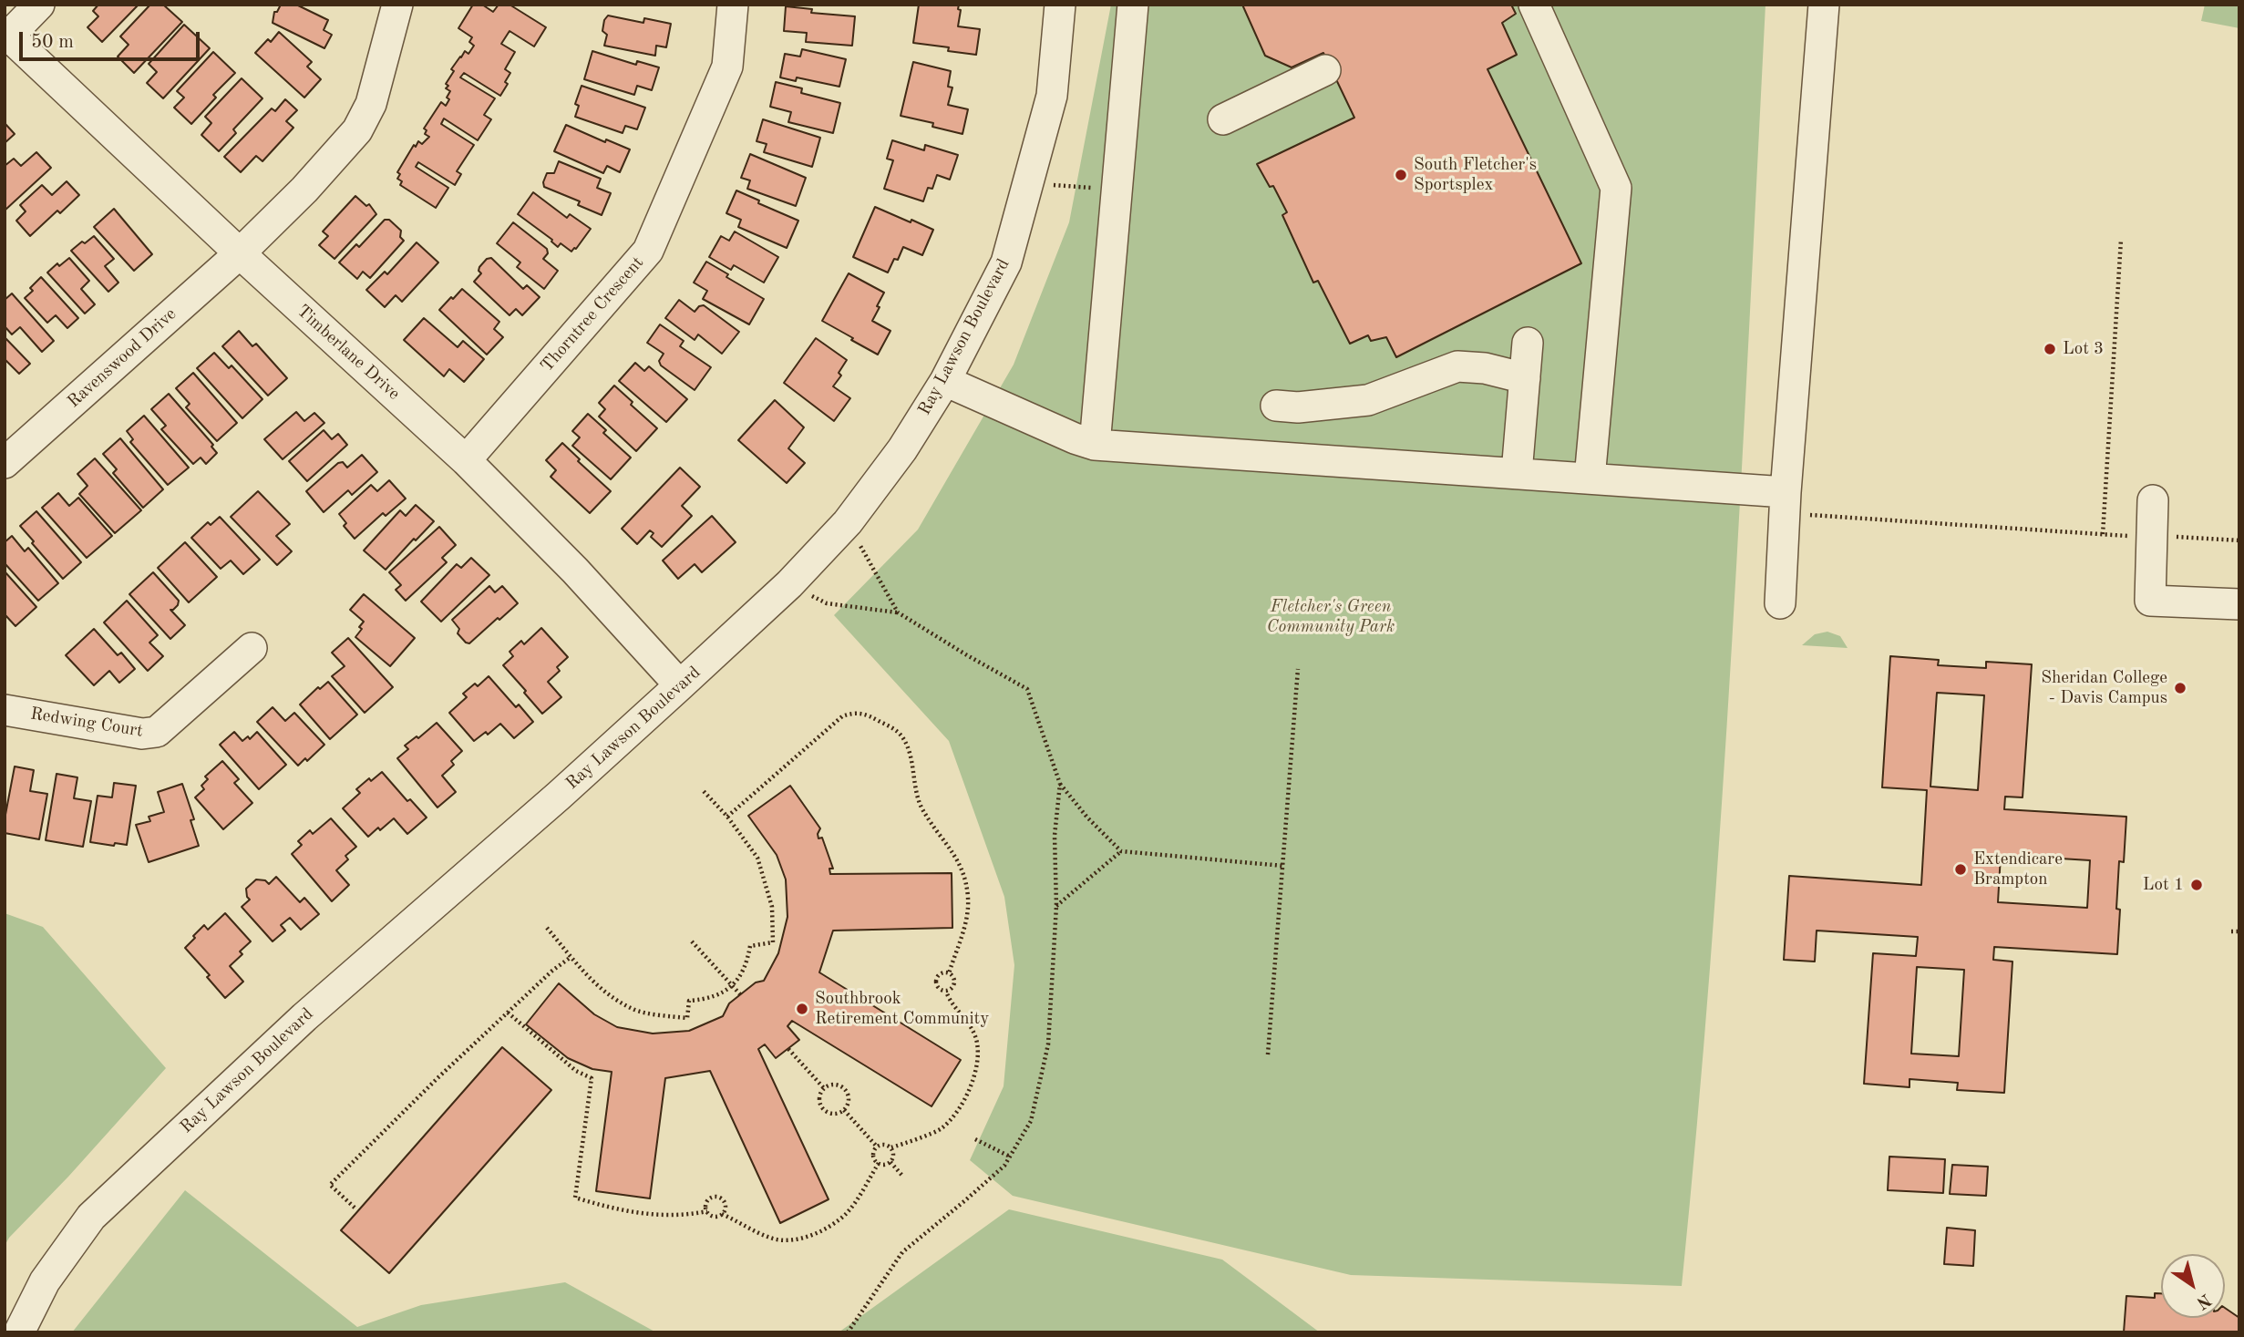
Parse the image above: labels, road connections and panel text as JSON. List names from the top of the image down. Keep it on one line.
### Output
{"streets":{"street":["Thorntree Crescent","Ray Lawson Boulevard","Timberlane Drive","Ravenswood Drive","Redwing Court"]},"crossings":[["Thorntree Crescent","Timberlane Drive"],["Ray Lawson Boulevard","Timberlane Drive"],["Timberlane Drive","Ravenswood Drive"]],"parks":["Fletcher's Green Community Park"],"places":["South Fletcher's Sportsplex","Lot 3","Sheridan College - Davis Campus","Extendicare Brampton","Lot 1","Southbrook Retirement Community"],"scale_bar":"50 m","north":"bottom right"}
